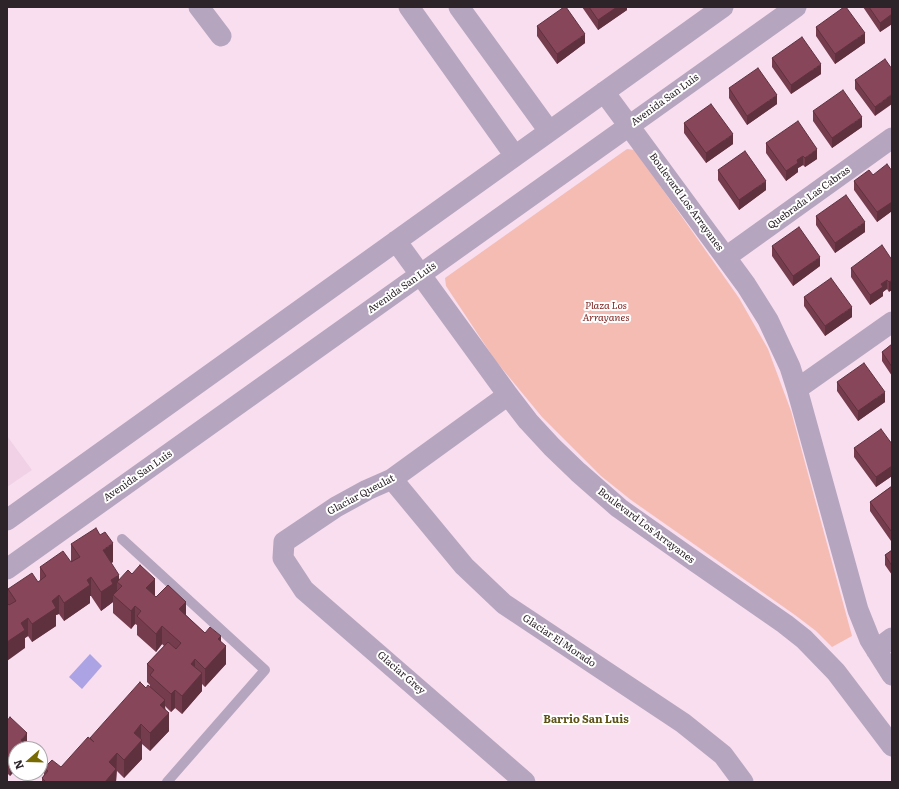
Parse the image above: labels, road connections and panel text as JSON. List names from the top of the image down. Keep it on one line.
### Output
{"streets":{"street":["Avenida San Luis","Quebrada Las Cabras","Boulevard Los Arrayanes","Glaciar Queulat","Glaciar El Morado","Glaciar Grey"]},"crossings":[["Avenida San Luis","Boulevard Los Arrayanes"],["Quebrada Las Cabras","Boulevard Los Arrayanes"],["Boulevard Los Arrayanes","Glaciar Queulat"],["Glaciar Queulat","Glaciar El Morado"],["Glaciar Queulat","Glaciar Grey"]],"districts":["Barrio San Luis"],"parks":["Plaza Los Arrayanes"],"north":"left"}
